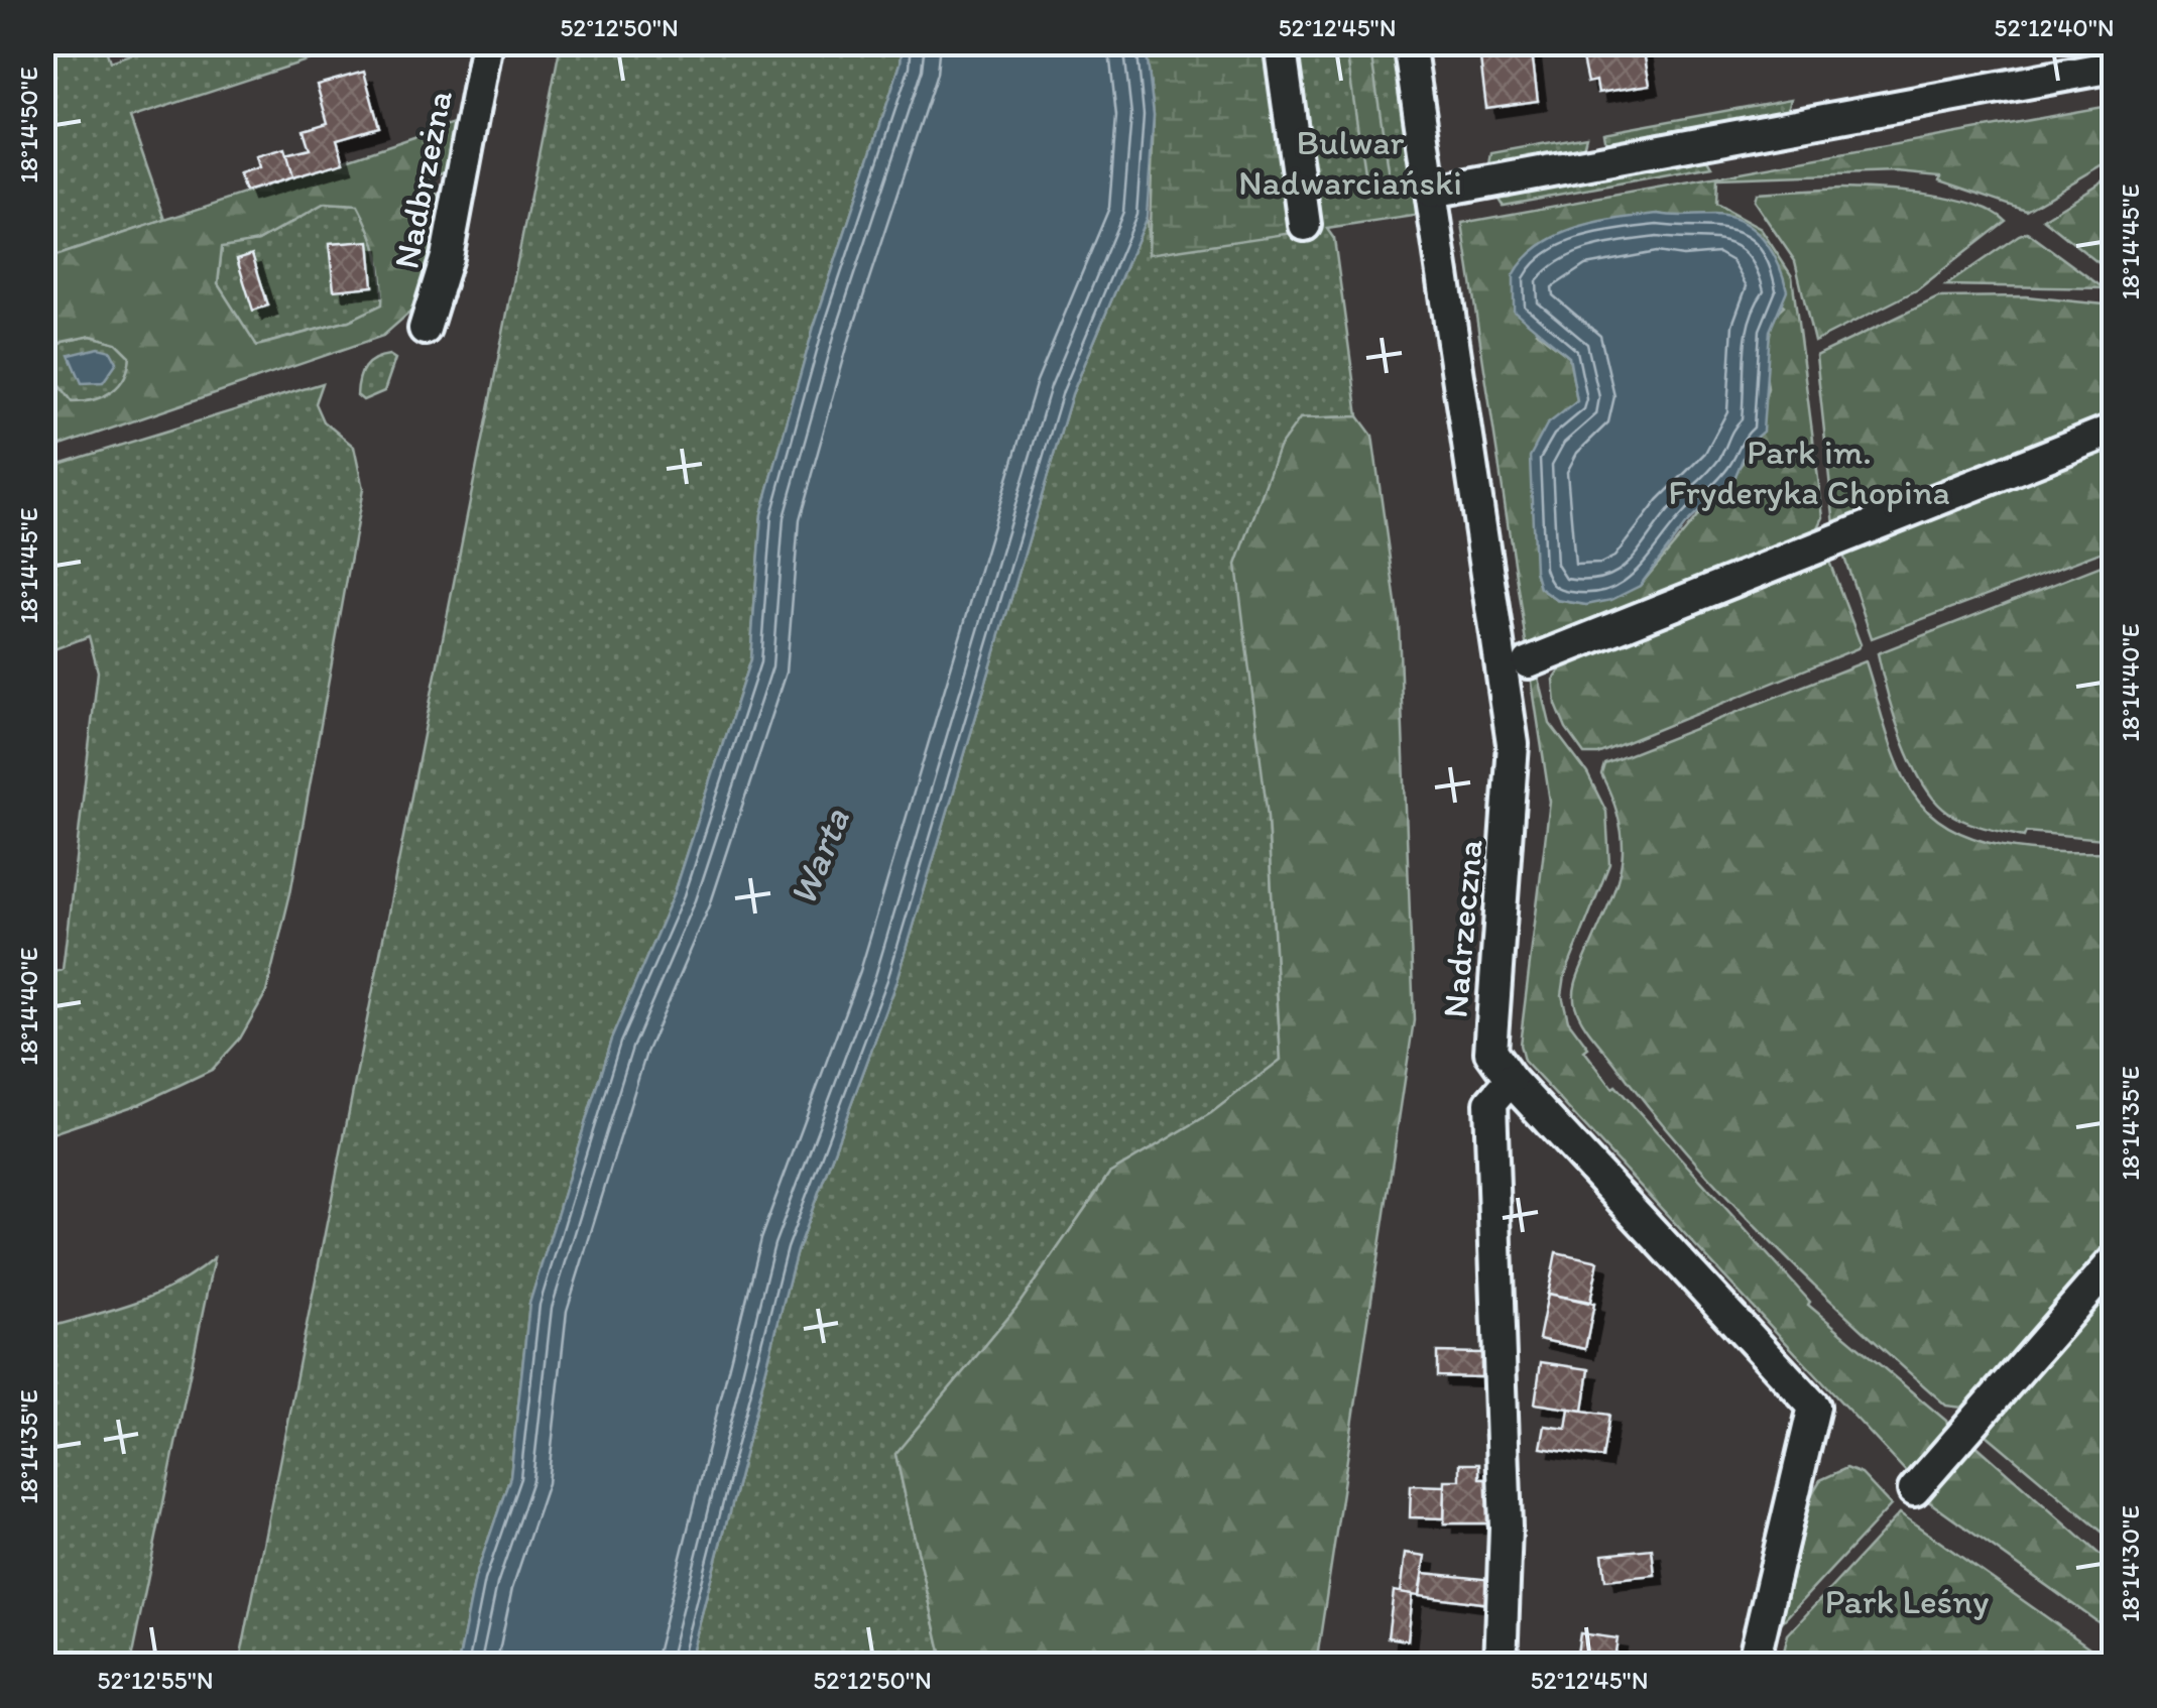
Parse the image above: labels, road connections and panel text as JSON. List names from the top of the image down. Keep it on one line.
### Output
{"streets":{"street":["Nadbrzeżna","Nadrzeczna"]},"water":["Warta"],"parks":["Bulwar Nadwarciański","Park im. Fryderyka Chopina","Park Leśny"],"coordinates":["52°12'50\"N","52°12'45\"N","52°12'40\"N","18°14'50\"E","18°14'45\"E","18°14'40\"E","18°14'35\"E","18°14'30\"E","52°12'55\"N"]}
